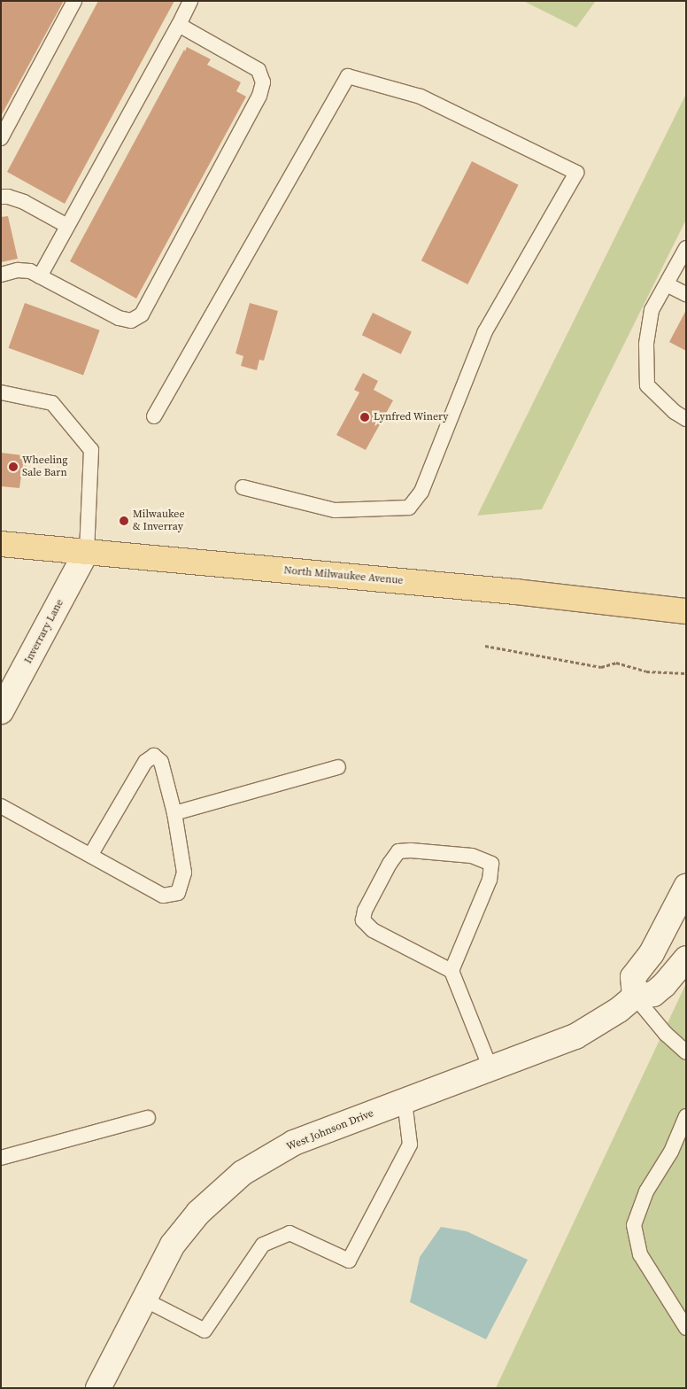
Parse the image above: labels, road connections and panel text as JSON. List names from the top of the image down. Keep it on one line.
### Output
{"streets":{"main road":["North Milwaukee Avenue"],"street":["Inverrary Lane","West Johnson Drive"]},"crossings":[["North Milwaukee Avenue","Inverrary Lane"]],"places":["Lynfred Winery","Wheeling Sale Barn","Milwaukee & Inverray"]}
